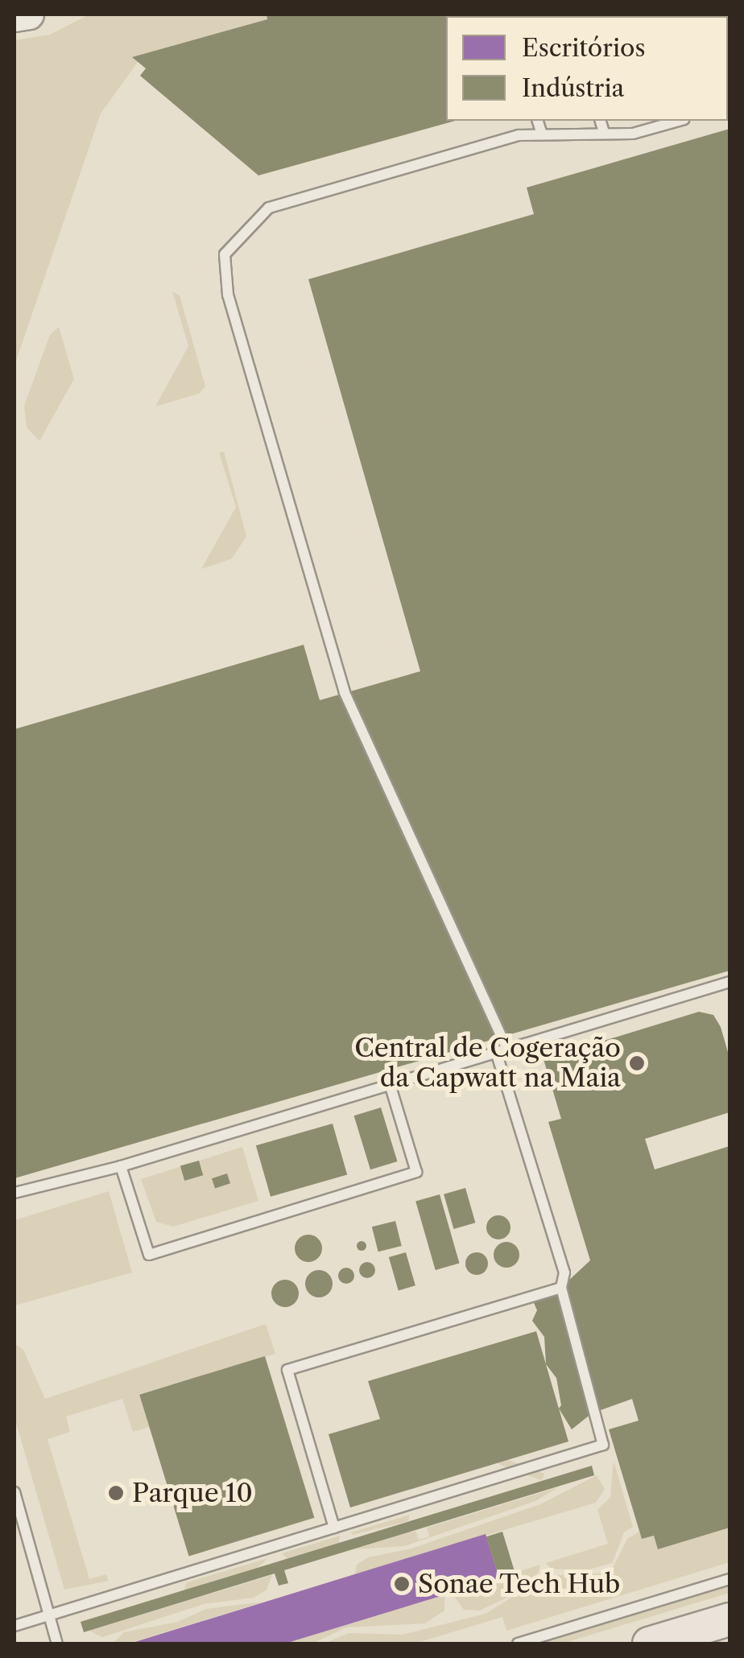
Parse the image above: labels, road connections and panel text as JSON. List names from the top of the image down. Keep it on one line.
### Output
{"places":["Central de Cogeração da Capwatt na Maia","Parque 10","Sonae Tech Hub"],"legend":["Escritórios","Indústria"]}
